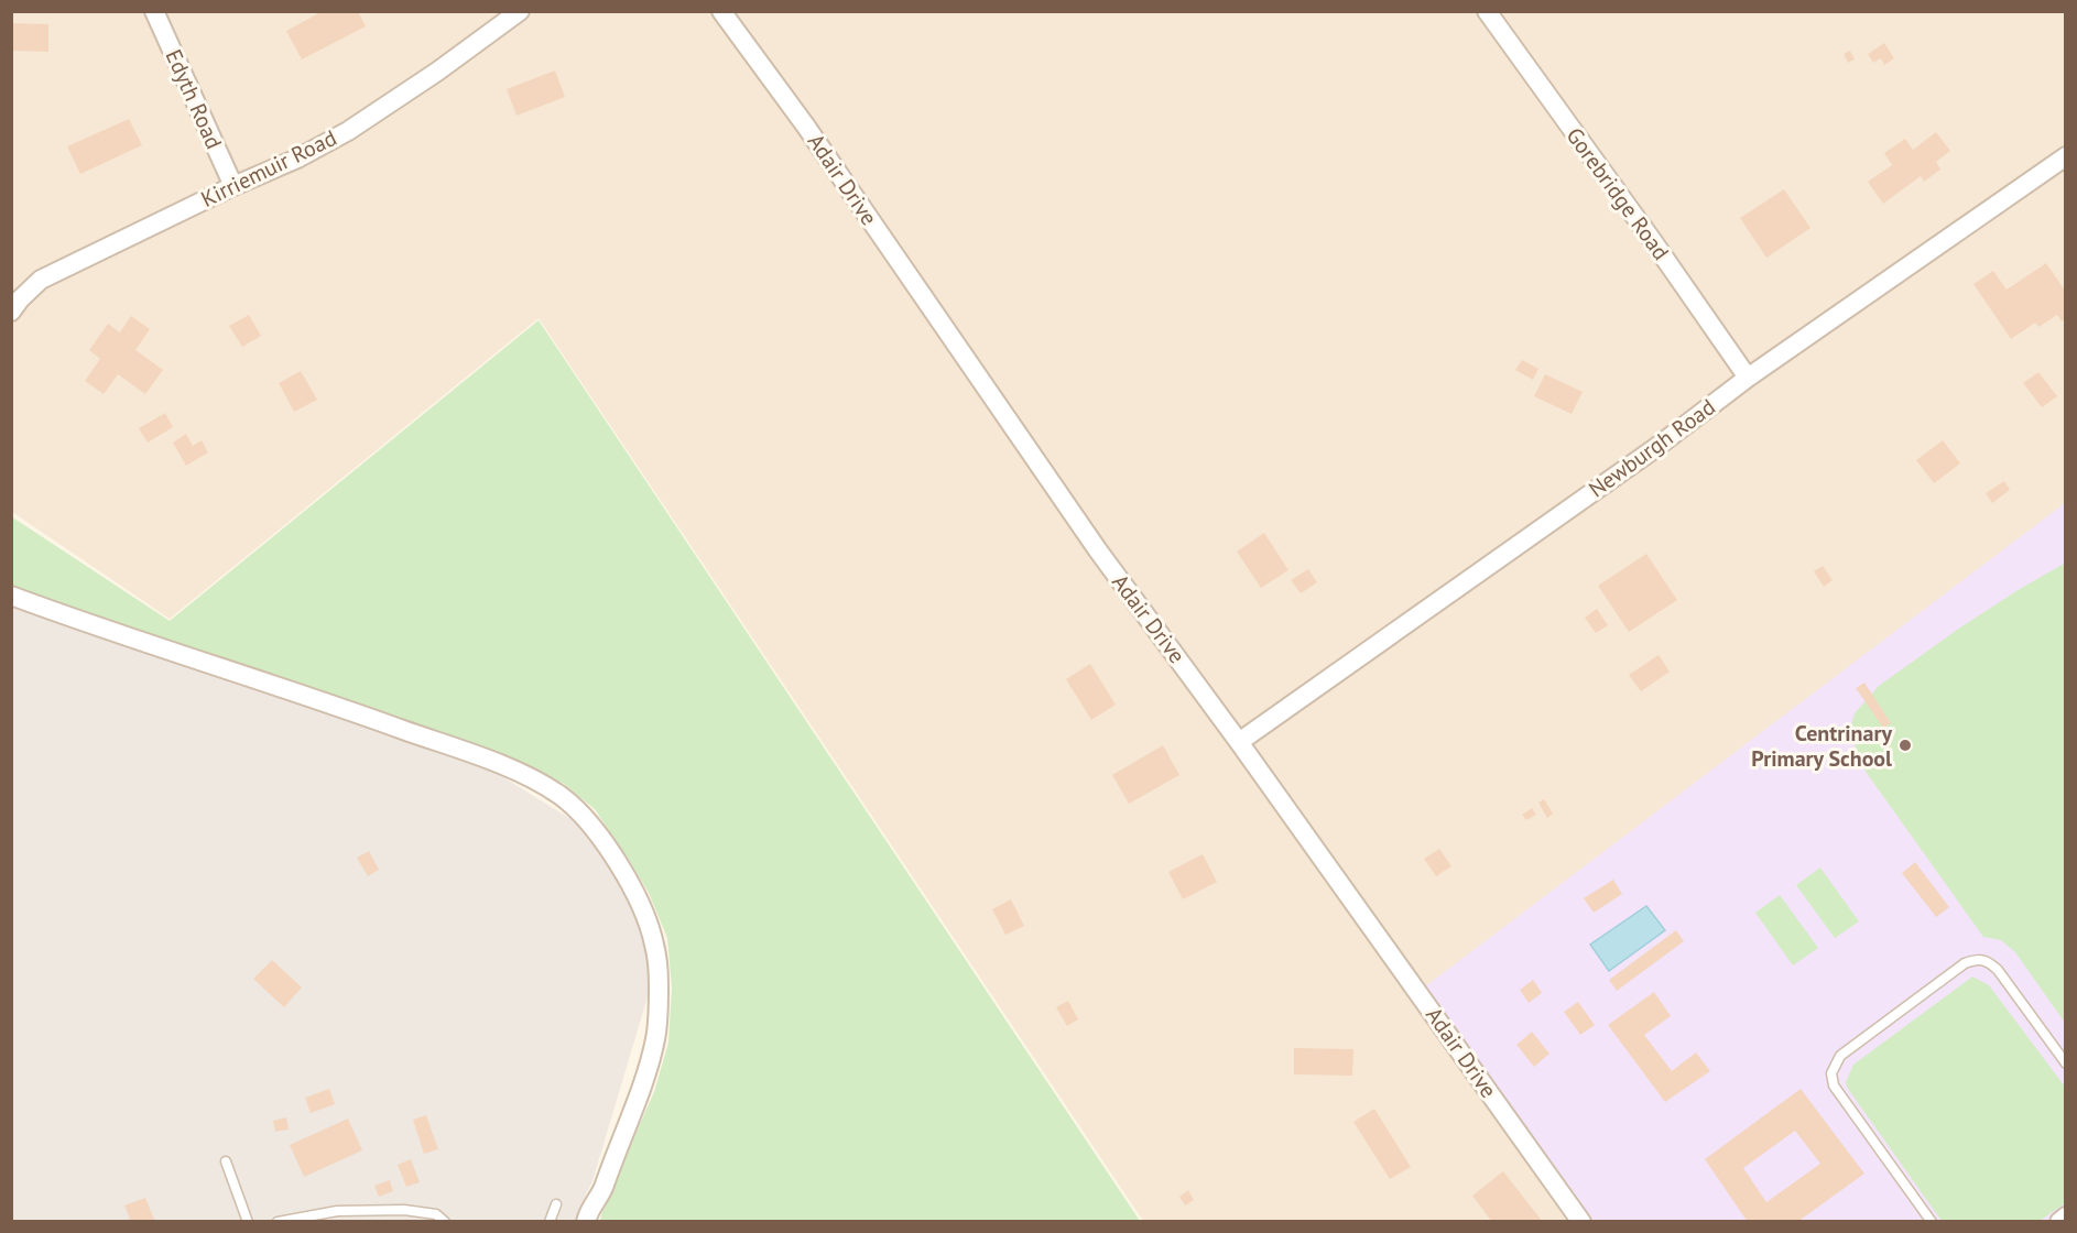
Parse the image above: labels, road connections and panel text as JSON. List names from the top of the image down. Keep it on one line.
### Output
{"streets":{"street":["Edyth Road","Kirriemuir Road","Adair Drive","Gorebridge Road","Newburgh Road"]},"crossings":[["Edyth Road","Kirriemuir Road"],["Adair Drive","Newburgh Road"],["Gorebridge Road","Newburgh Road"]],"places":["Centrinary Primary School"]}
